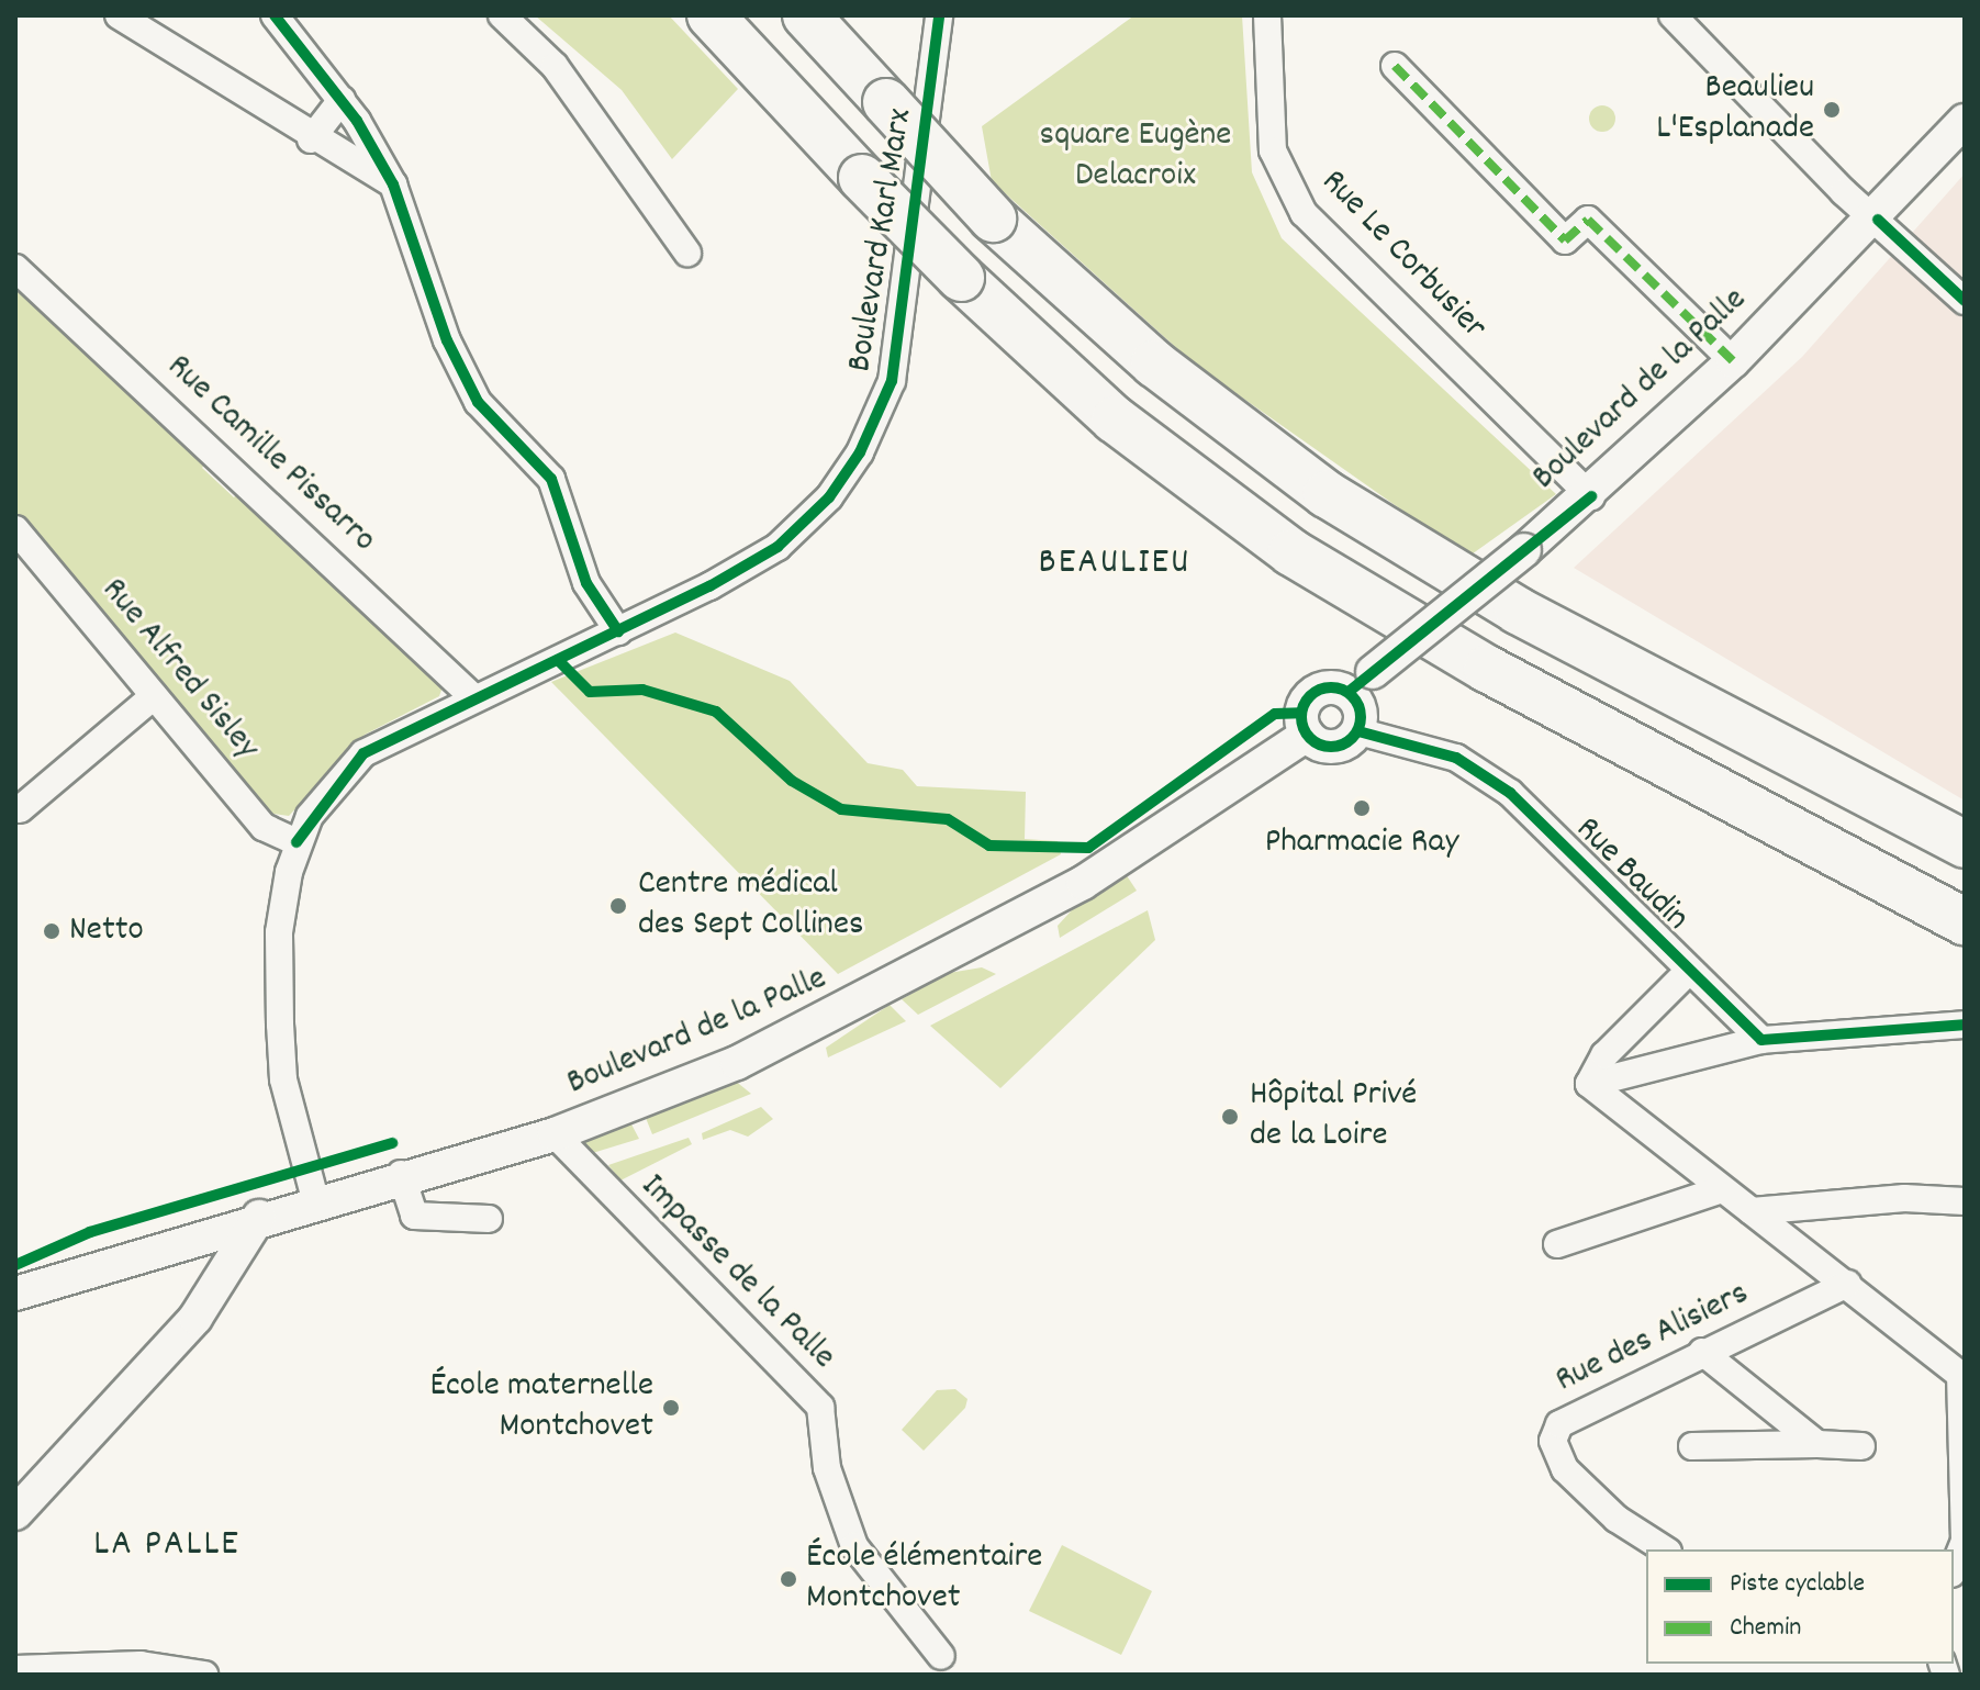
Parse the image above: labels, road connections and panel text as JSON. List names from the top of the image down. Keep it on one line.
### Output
{"streets":{"street":["Boulevard Karl Marx","Rue Le Corbusier","Boulevard de la Palle","Rue Camille Pissarro","Rue Alfred Sisley","Rue Baudin","Impasse de la Palle","Rue des Alisiers"]},"crossings":[["Boulevard Karl Marx","Boulevard de la Palle"],["Boulevard Karl Marx","Rue Camille Pissarro"],["Boulevard Karl Marx","Rue Alfred Sisley"],["Rue Le Corbusier","Boulevard de la Palle"],["Boulevard de la Palle","Rue Baudin"],["Boulevard de la Palle","Impasse de la Palle"]],"districts":["BEAULIEU","LA PALLE"],"parks":["square Eugène Delacroix"],"places":["Beaulieu L'Esplanade","Pharmacie Ray","Centre médical des Sept Collines","Netto","Hôpital Privé de la Loire","École maternelle Montchovet","École élémentaire Montchovet"],"legend":["Piste cyclable","Chemin"]}
